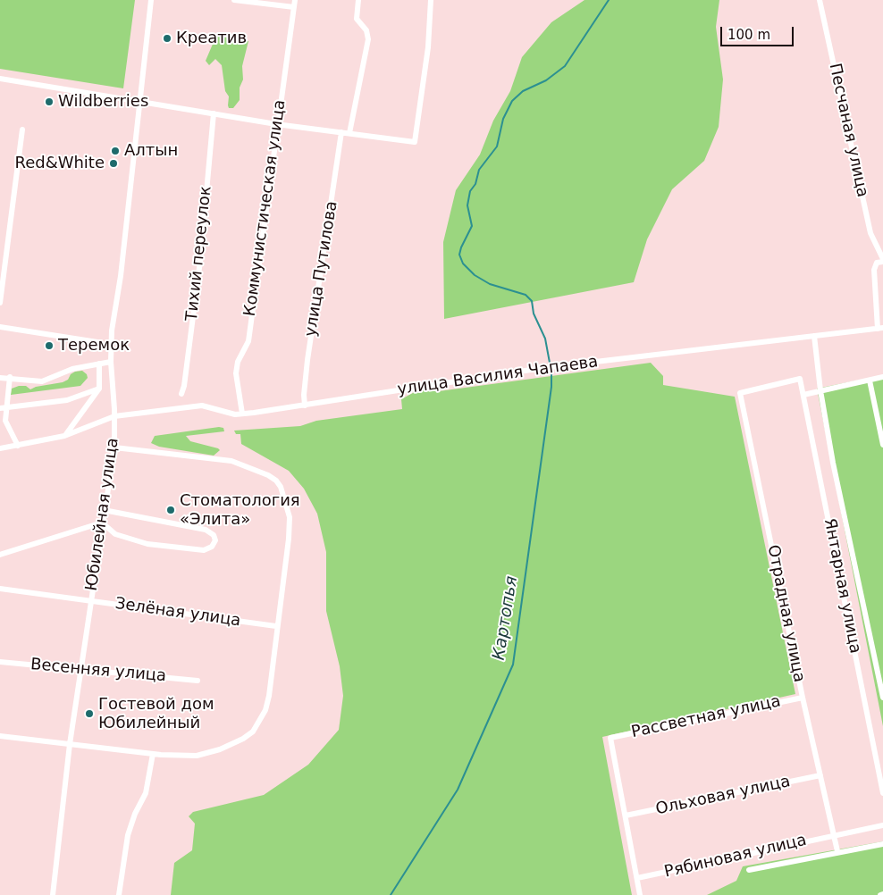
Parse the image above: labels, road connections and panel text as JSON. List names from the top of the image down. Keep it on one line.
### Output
{"streets":{"street":["Песчаная улица","Коммунистическая улица","Тихий переулок","улица Путилова","улица Василия Чапаева","Юбилейная улица","Янтарная улица","Зелёная улица","Отрадная улица","Весенняя улица","Рассветная улица","Ольховая улица","Рябиновая улица"]},"crossings":[["Коммунистическая улица","улица Василия Чапаева"],["улица Путилова","улица Василия Чапаева"],["улица Василия Чапаева","Юбилейная улица"],["улица Василия Чапаева","Янтарная улица"],["Юбилейная улица","Зелёная улица"],["Юбилейная улица","Весенняя улица"],["Янтарная улица","Отрадная улица"],["Отрадная улица","Рассветная улица"],["Отрадная улица","Ольховая улица"],["Отрадная улица","Рябиновая улица"],["Рассветная улица","Ольховая улица"]],"water":["Картопья"],"places":["Креатив","Wildberries","Алтын","Red&White","Теремок","Стоматология «Элита»","Гостевой дом Юбилейный"],"scale_bar":"100 m"}
